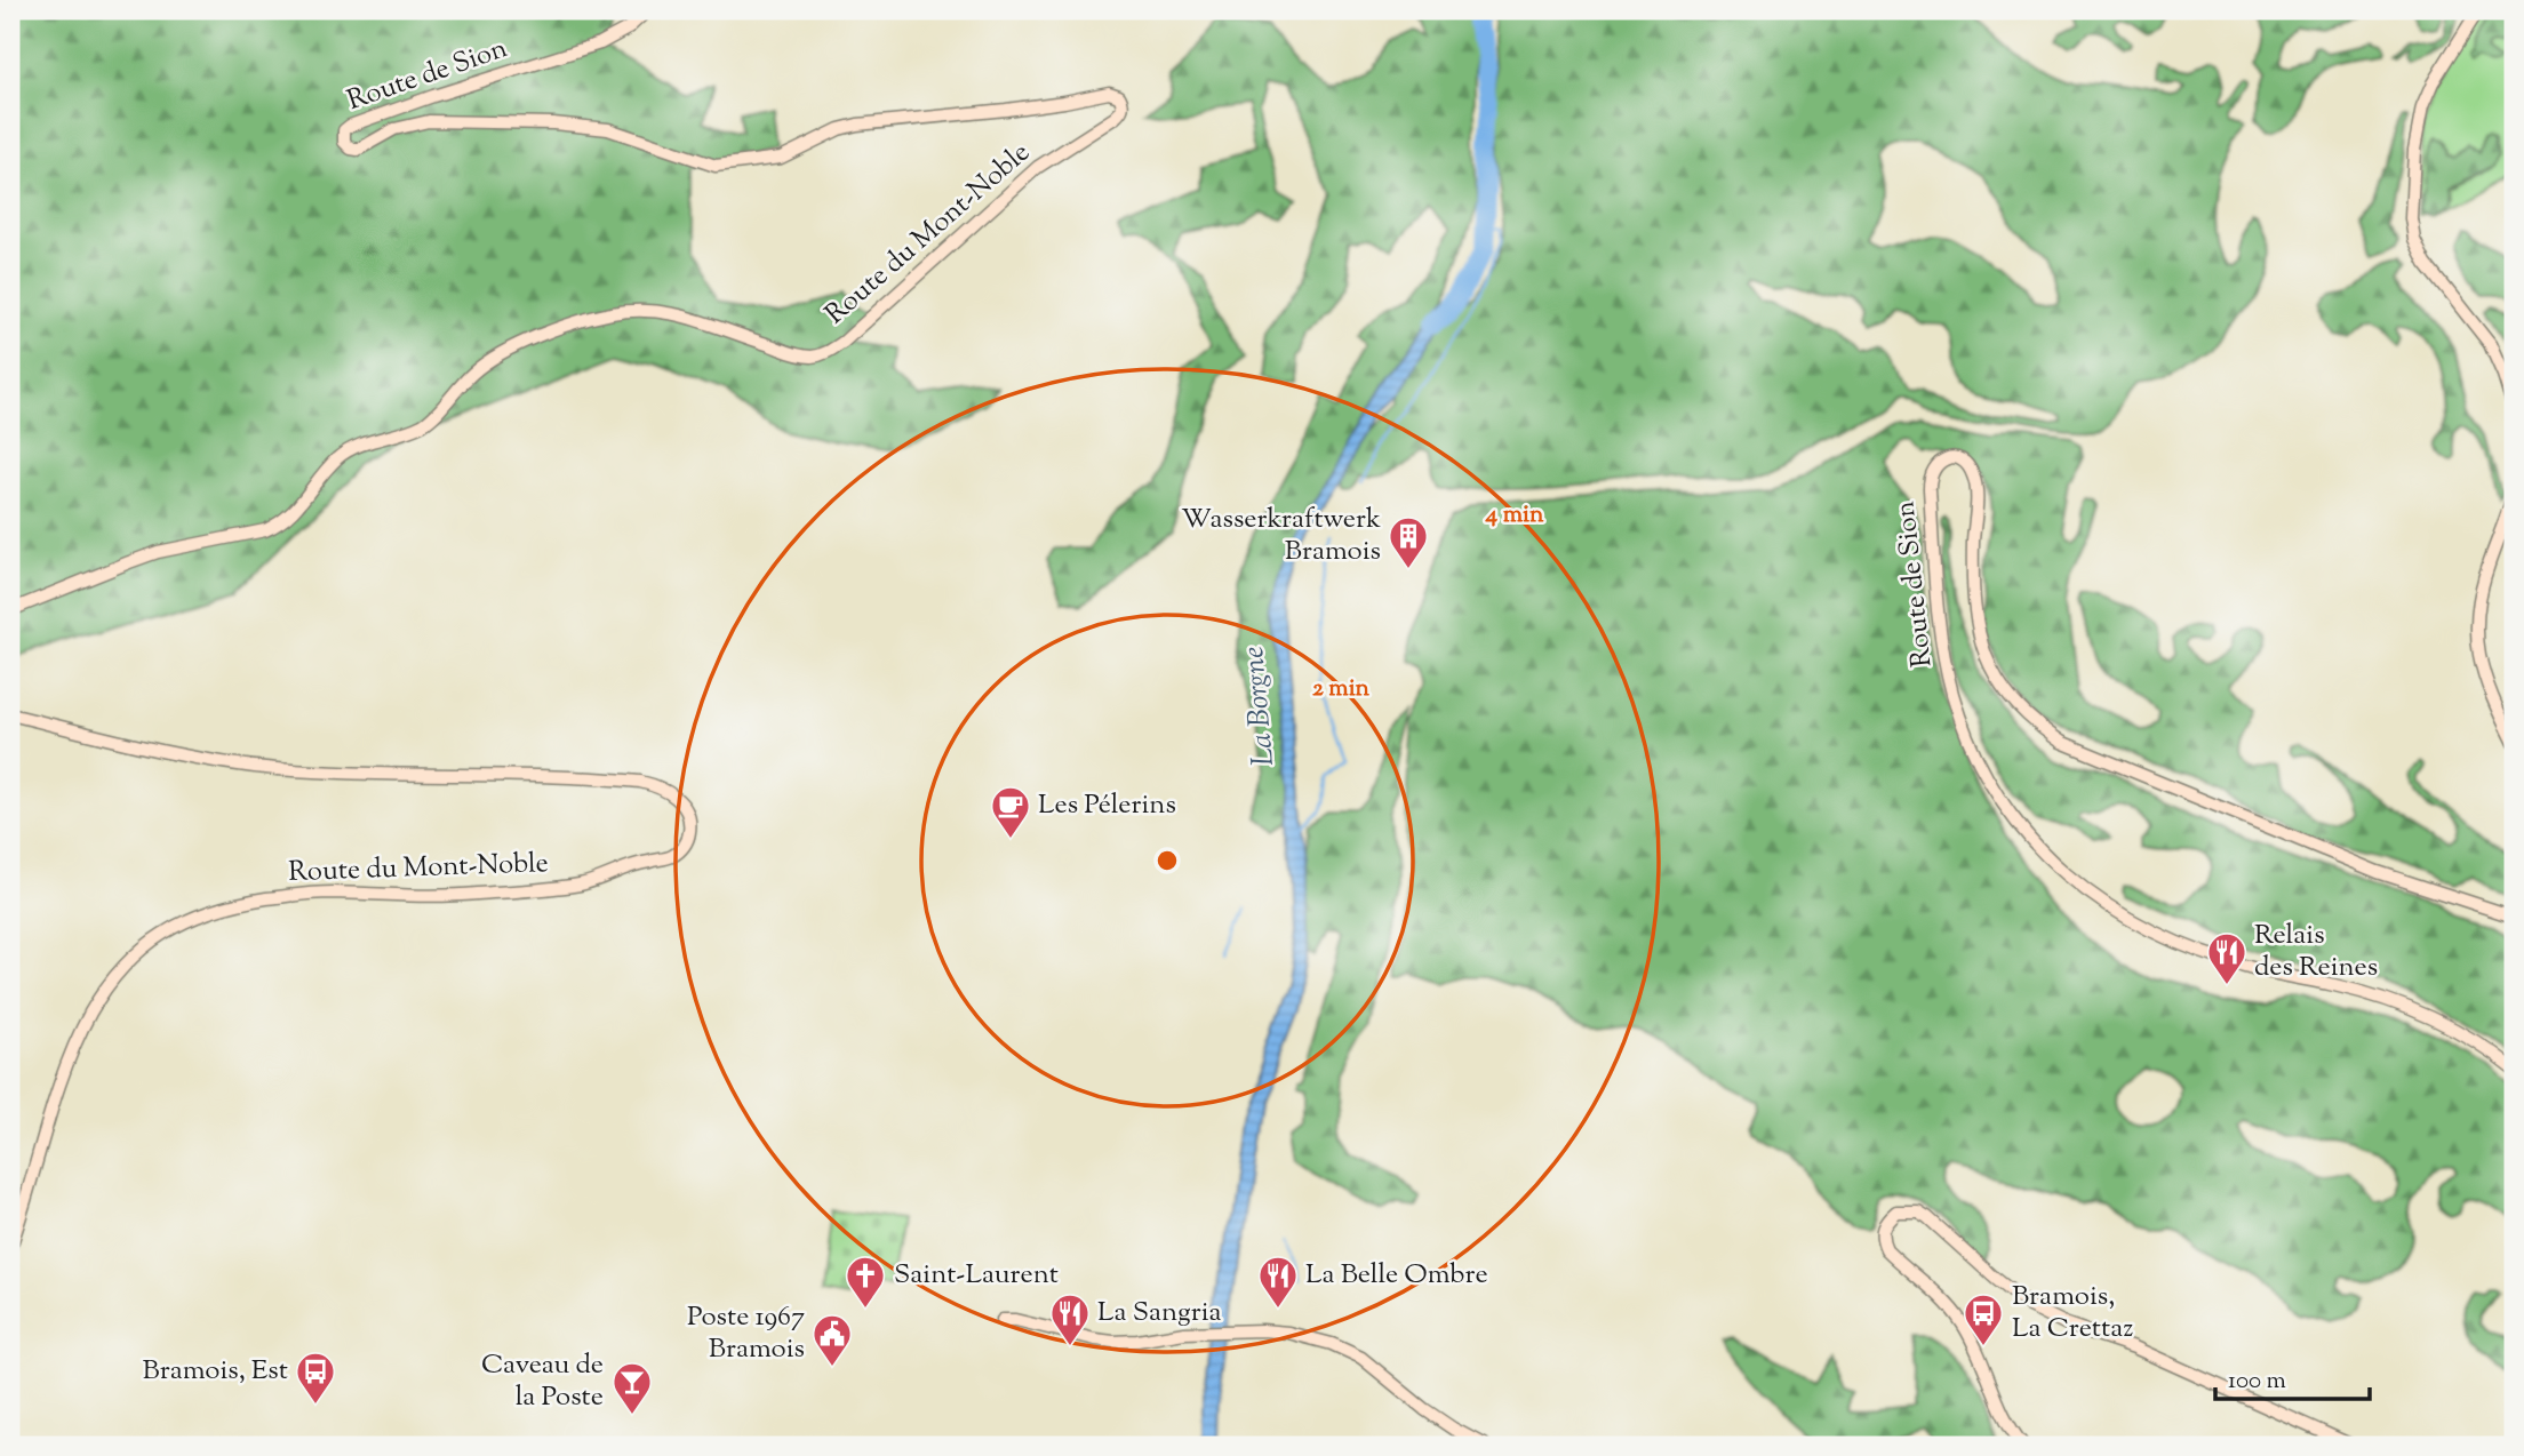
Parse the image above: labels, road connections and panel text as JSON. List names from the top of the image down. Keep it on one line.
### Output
{"streets":{"street":["Route de Sion","Route du Mont-Noble"]},"crossings":[["Route de Sion","Route du Mont-Noble"]],"water":["La Borgne"],"places":{"building":["Wasserkraftwerk Bramois"],"cafe":["Les Pélerins"],"restaurant":["Relais des Reines","La Belle Ombre","La Sangria"],"church":["Saint-Laurent"],"bus stop":["Bramois, La Crettaz","Bramois, Est"],"public building":["Poste 1967 Bramois"],"bar":["Caveau de la Poste"]},"scale_bar":"100 m","rings":["4 min","2 min"]}
